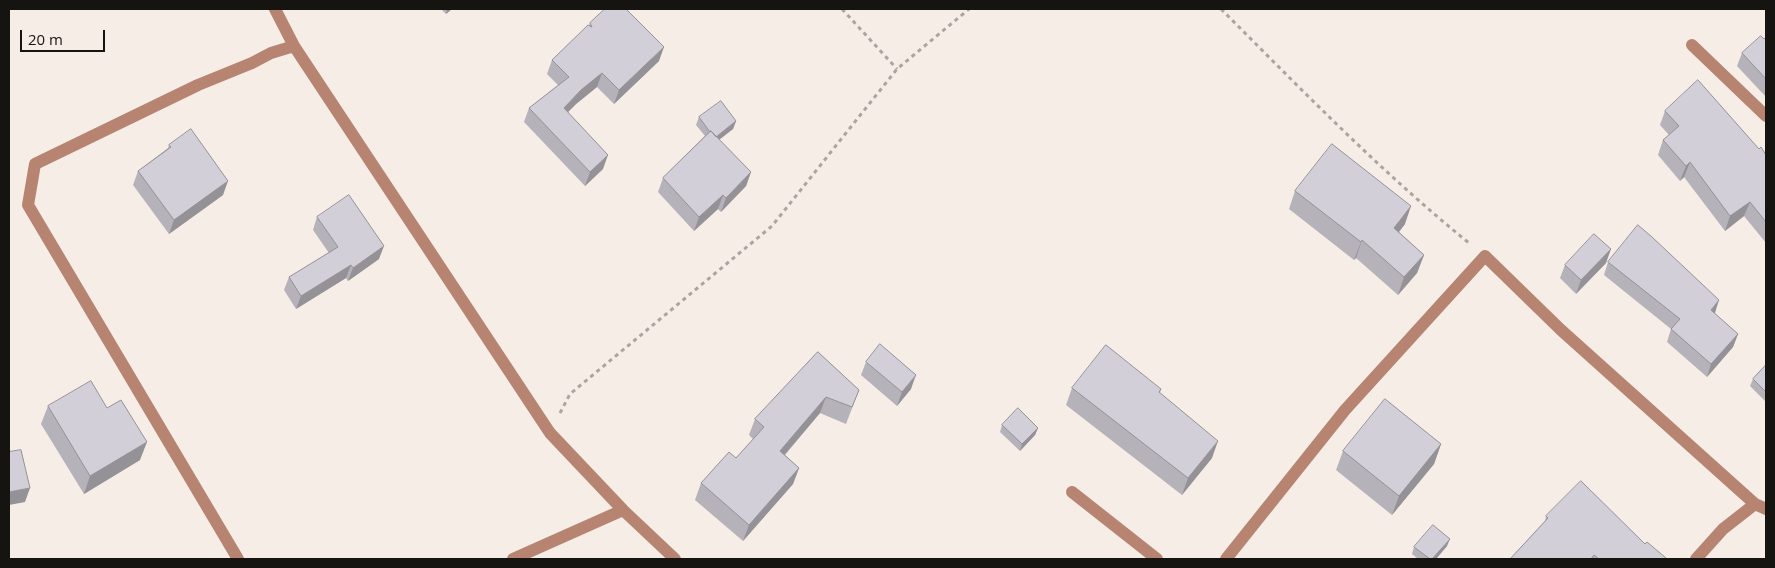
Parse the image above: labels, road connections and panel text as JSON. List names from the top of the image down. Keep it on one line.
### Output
{"scale_bar":"20 m"}
